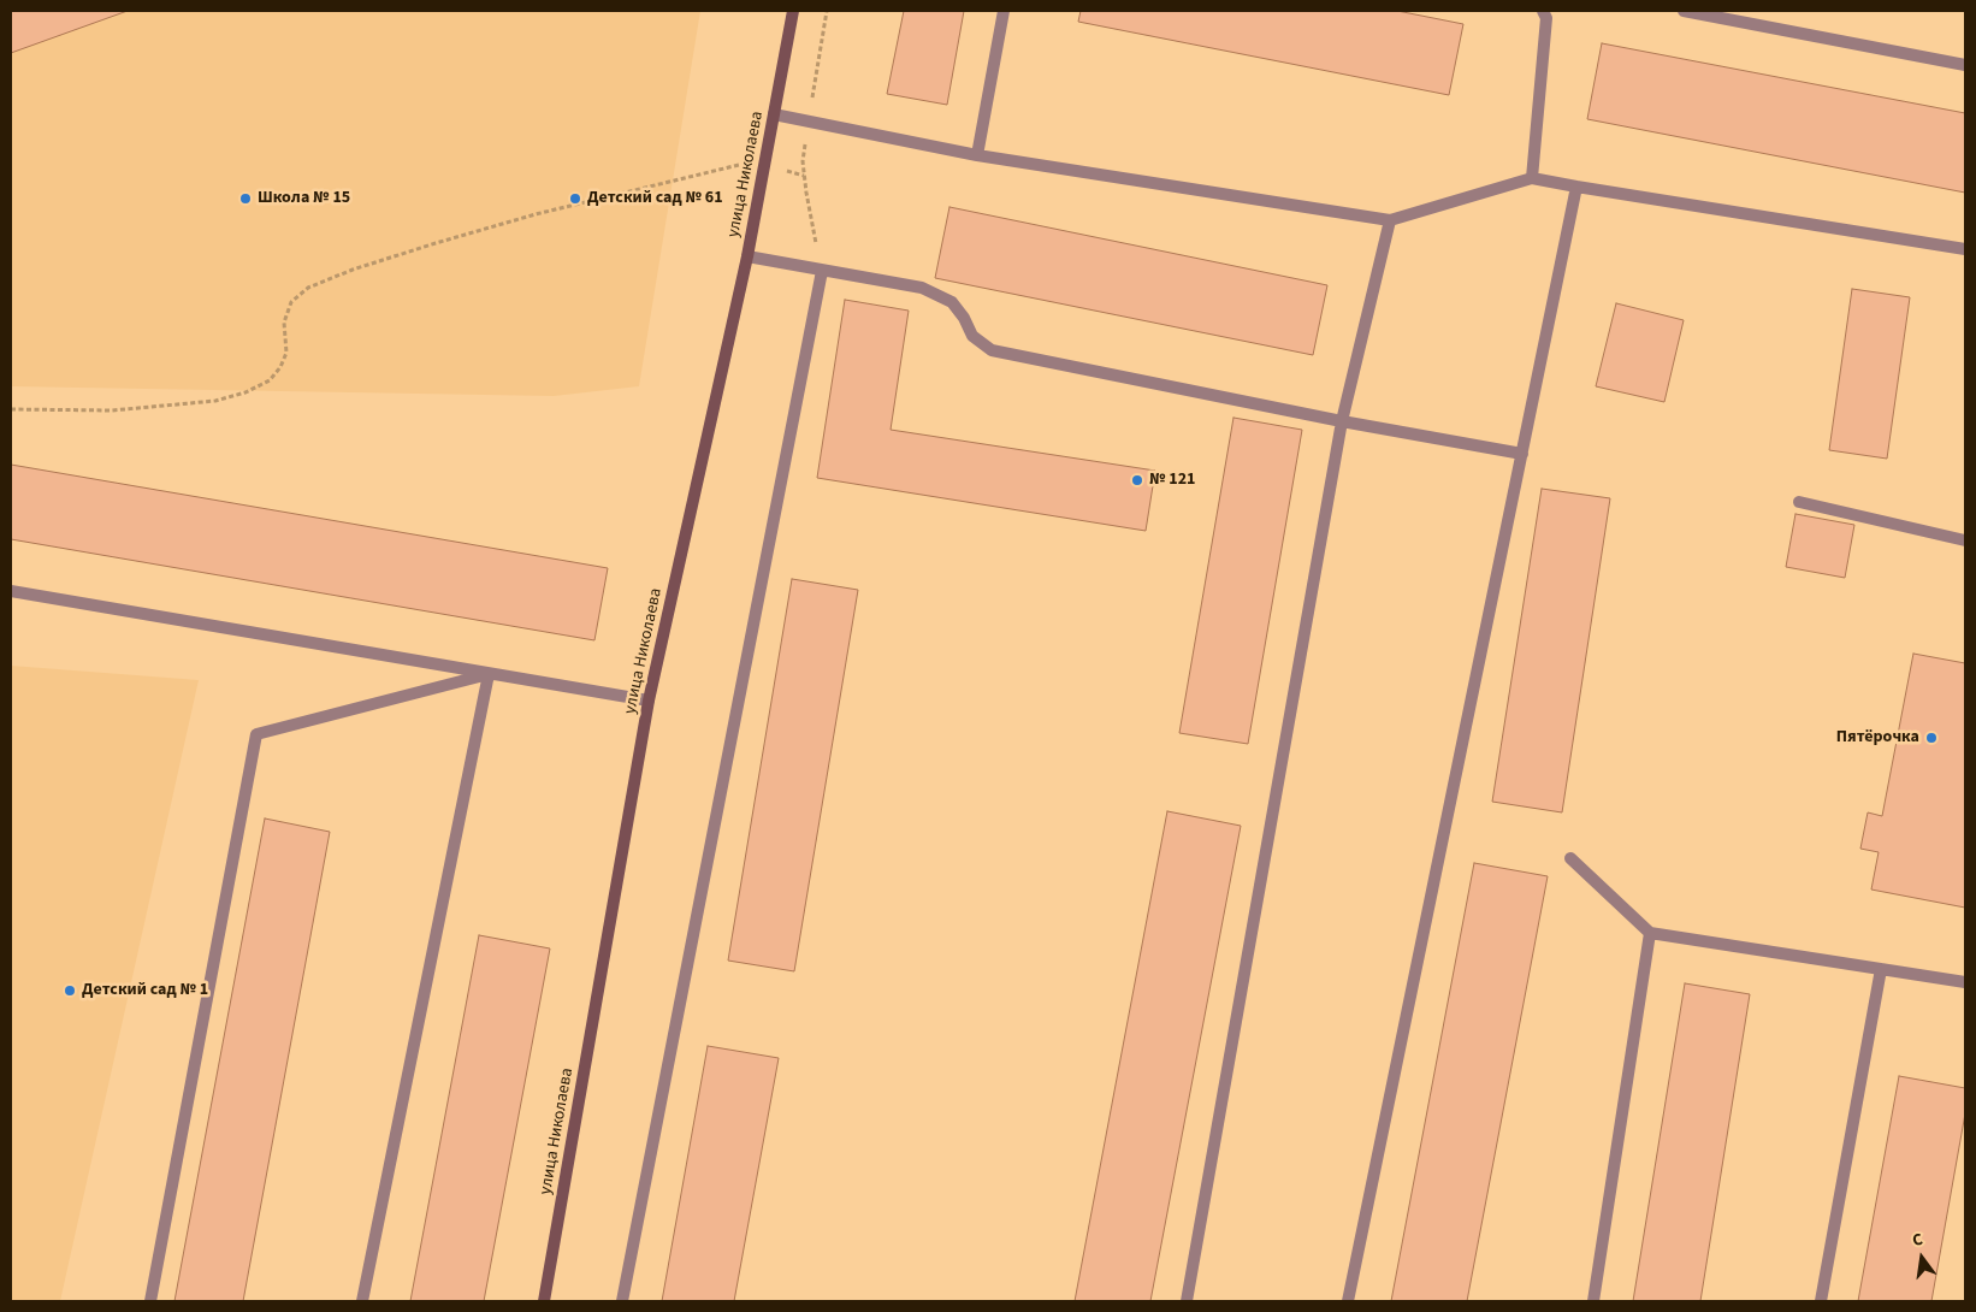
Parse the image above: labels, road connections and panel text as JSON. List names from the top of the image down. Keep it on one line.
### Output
{"streets":{"main road":["улица Николаева"]},"places":["Школа № 15","Детский сад № 61","№ 121","Пятёрочка","Детский сад № 1"],"north":"top"}
